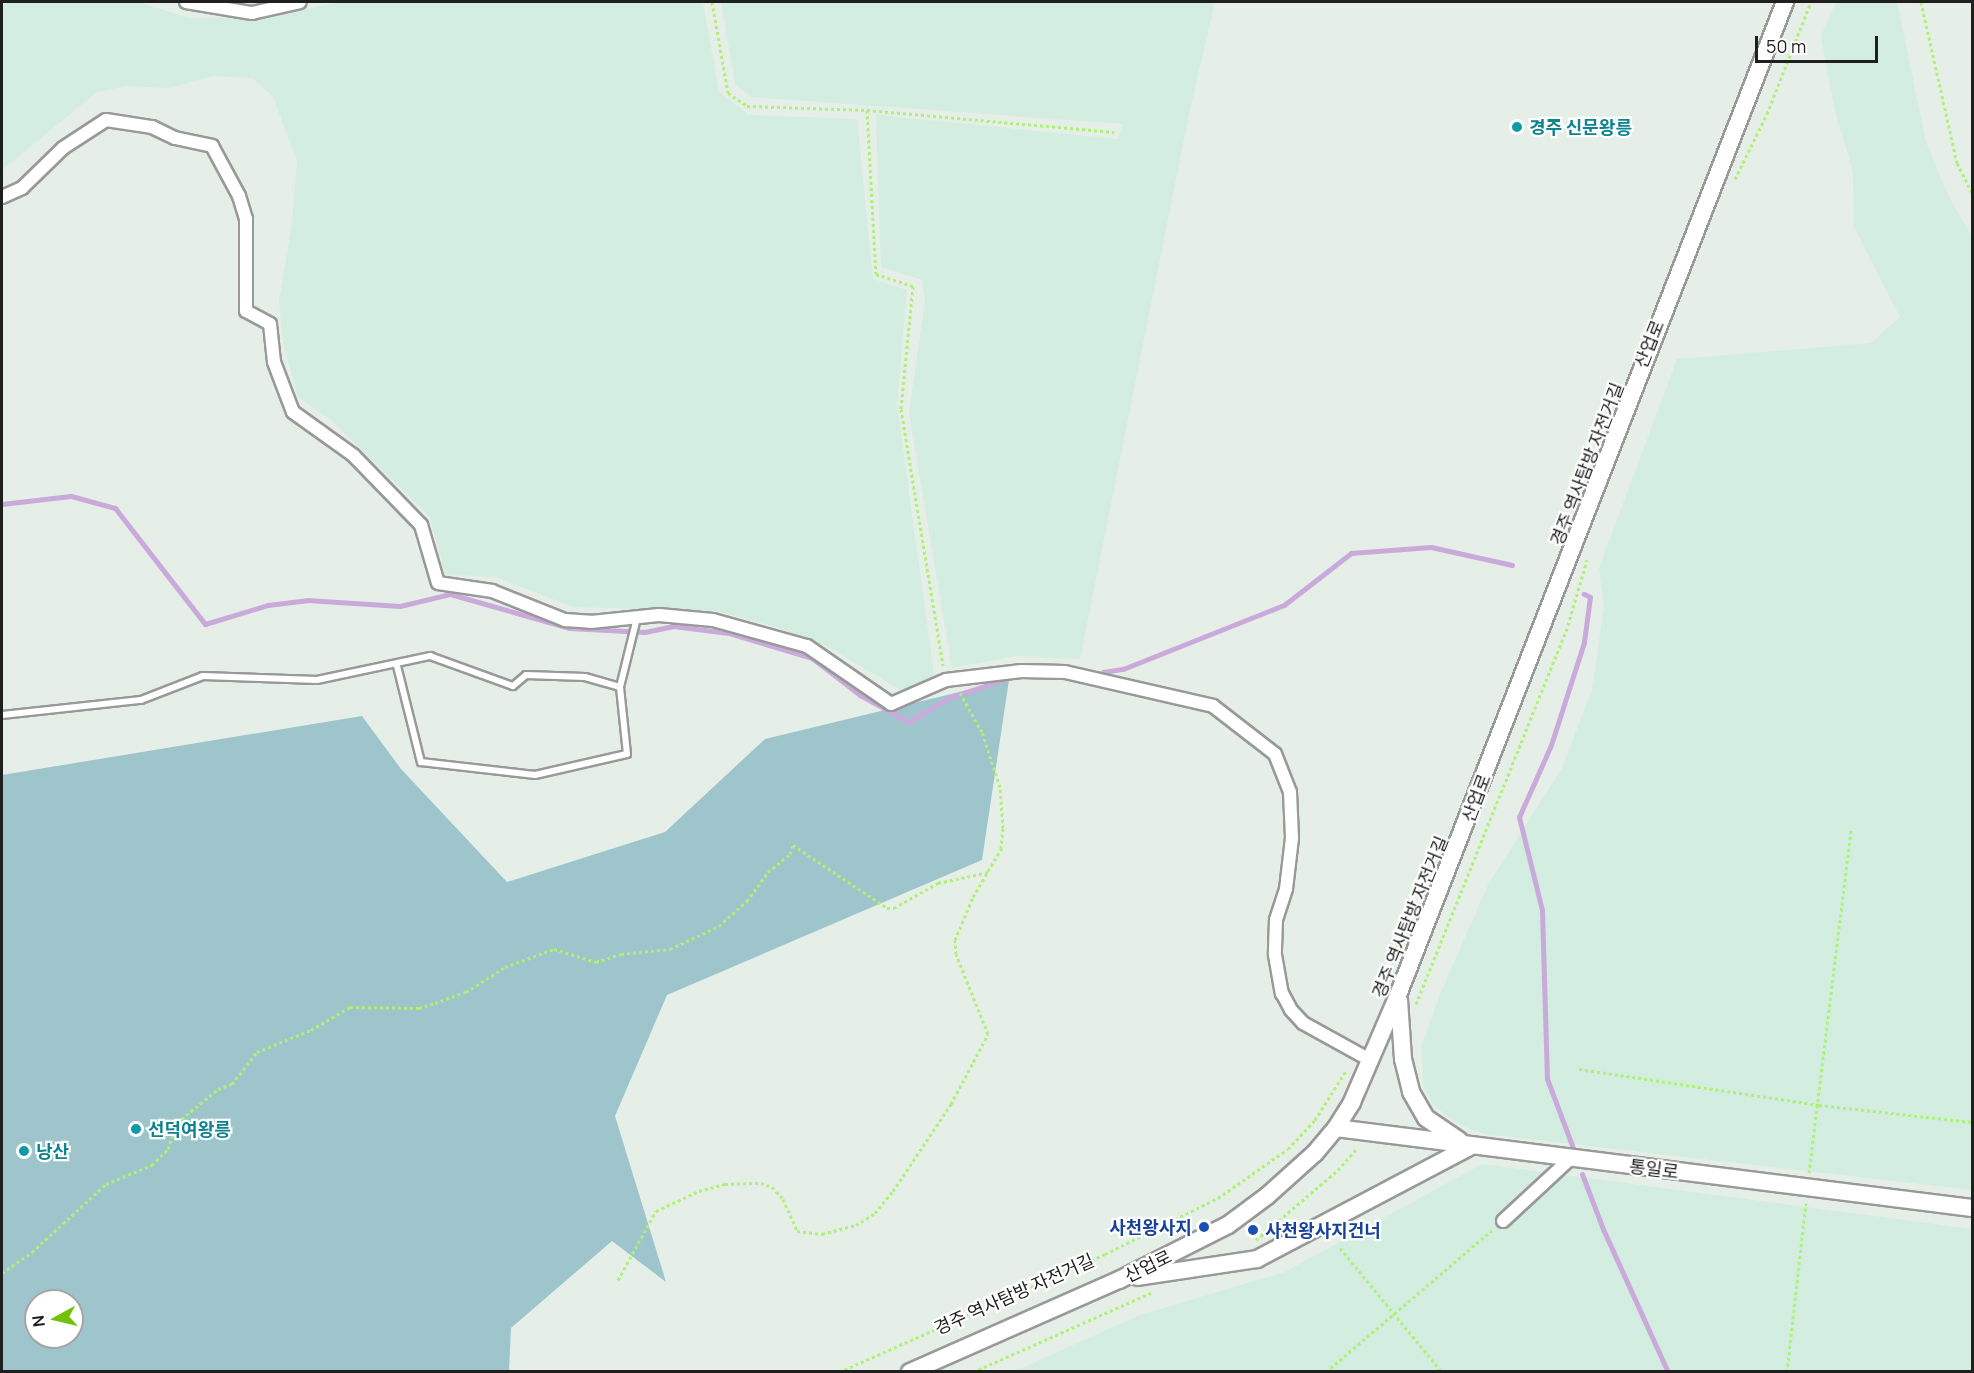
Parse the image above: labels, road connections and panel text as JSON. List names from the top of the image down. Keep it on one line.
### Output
{"streets":{"street":["산업로","통일로"],"path":["경주 역사탐방 자전거길"]},"crossings":[["산업로","경주 역사탐방 자전거길"],["산업로","통일로"]],"places":["경주 신문왕릉","선덕여왕릉","낭산","사천왕사지","사천왕사지건너"],"scale_bar":"50 m","north":"left"}
